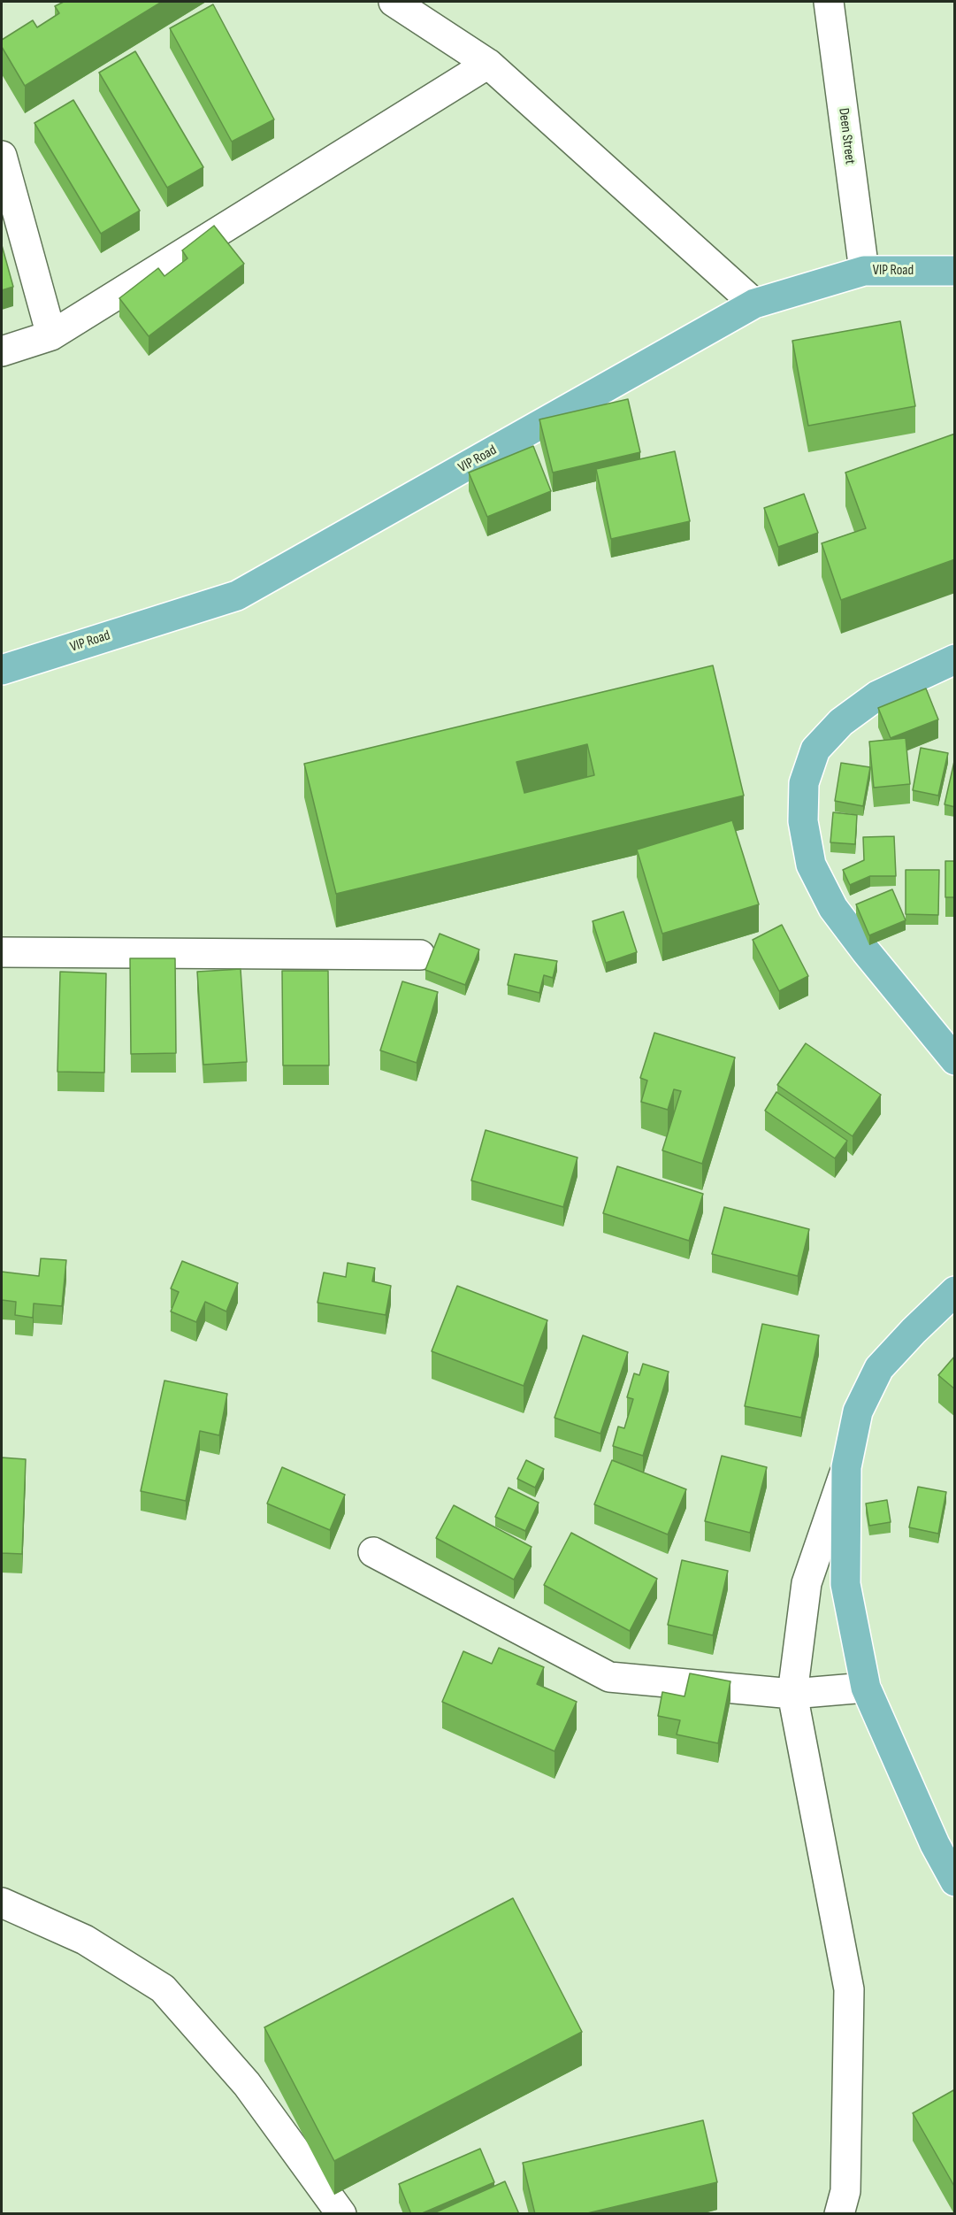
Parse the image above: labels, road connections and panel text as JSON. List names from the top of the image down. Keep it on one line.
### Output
{"streets":{"main road":["VIP Road"],"street":["Deen Street"]},"crossings":[["Deen Street","VIP Road"]]}
